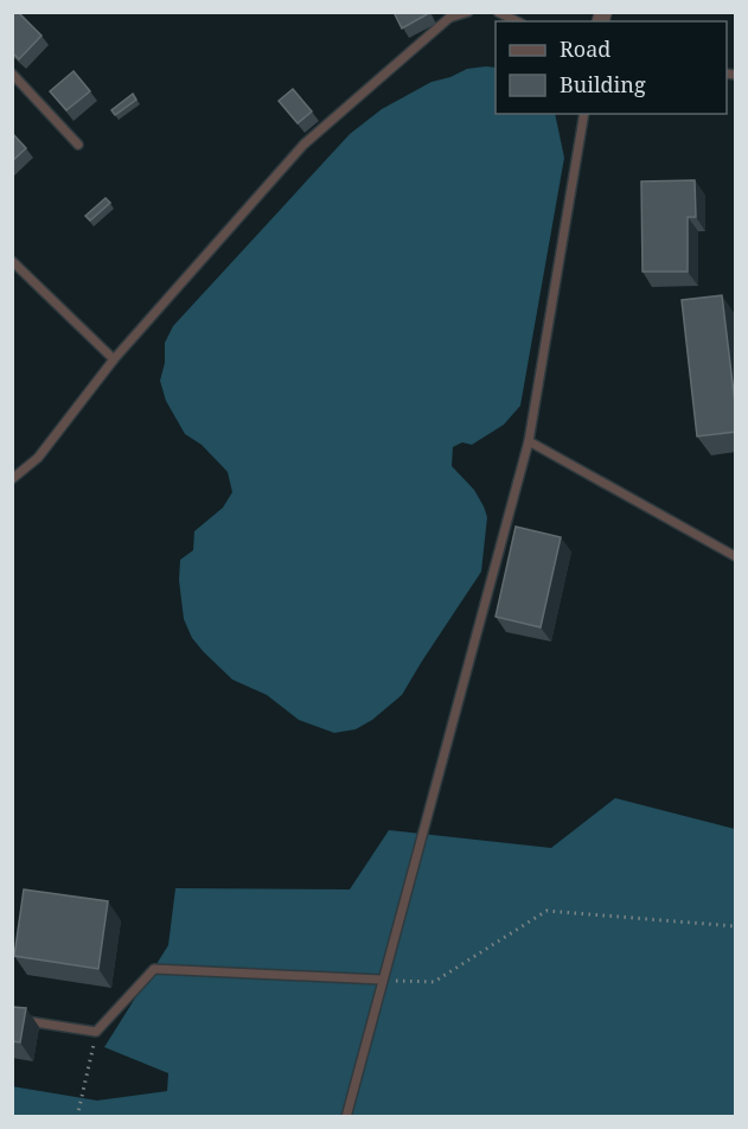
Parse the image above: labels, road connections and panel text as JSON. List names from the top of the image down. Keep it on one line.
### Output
{"legend":["Road","Building"]}
